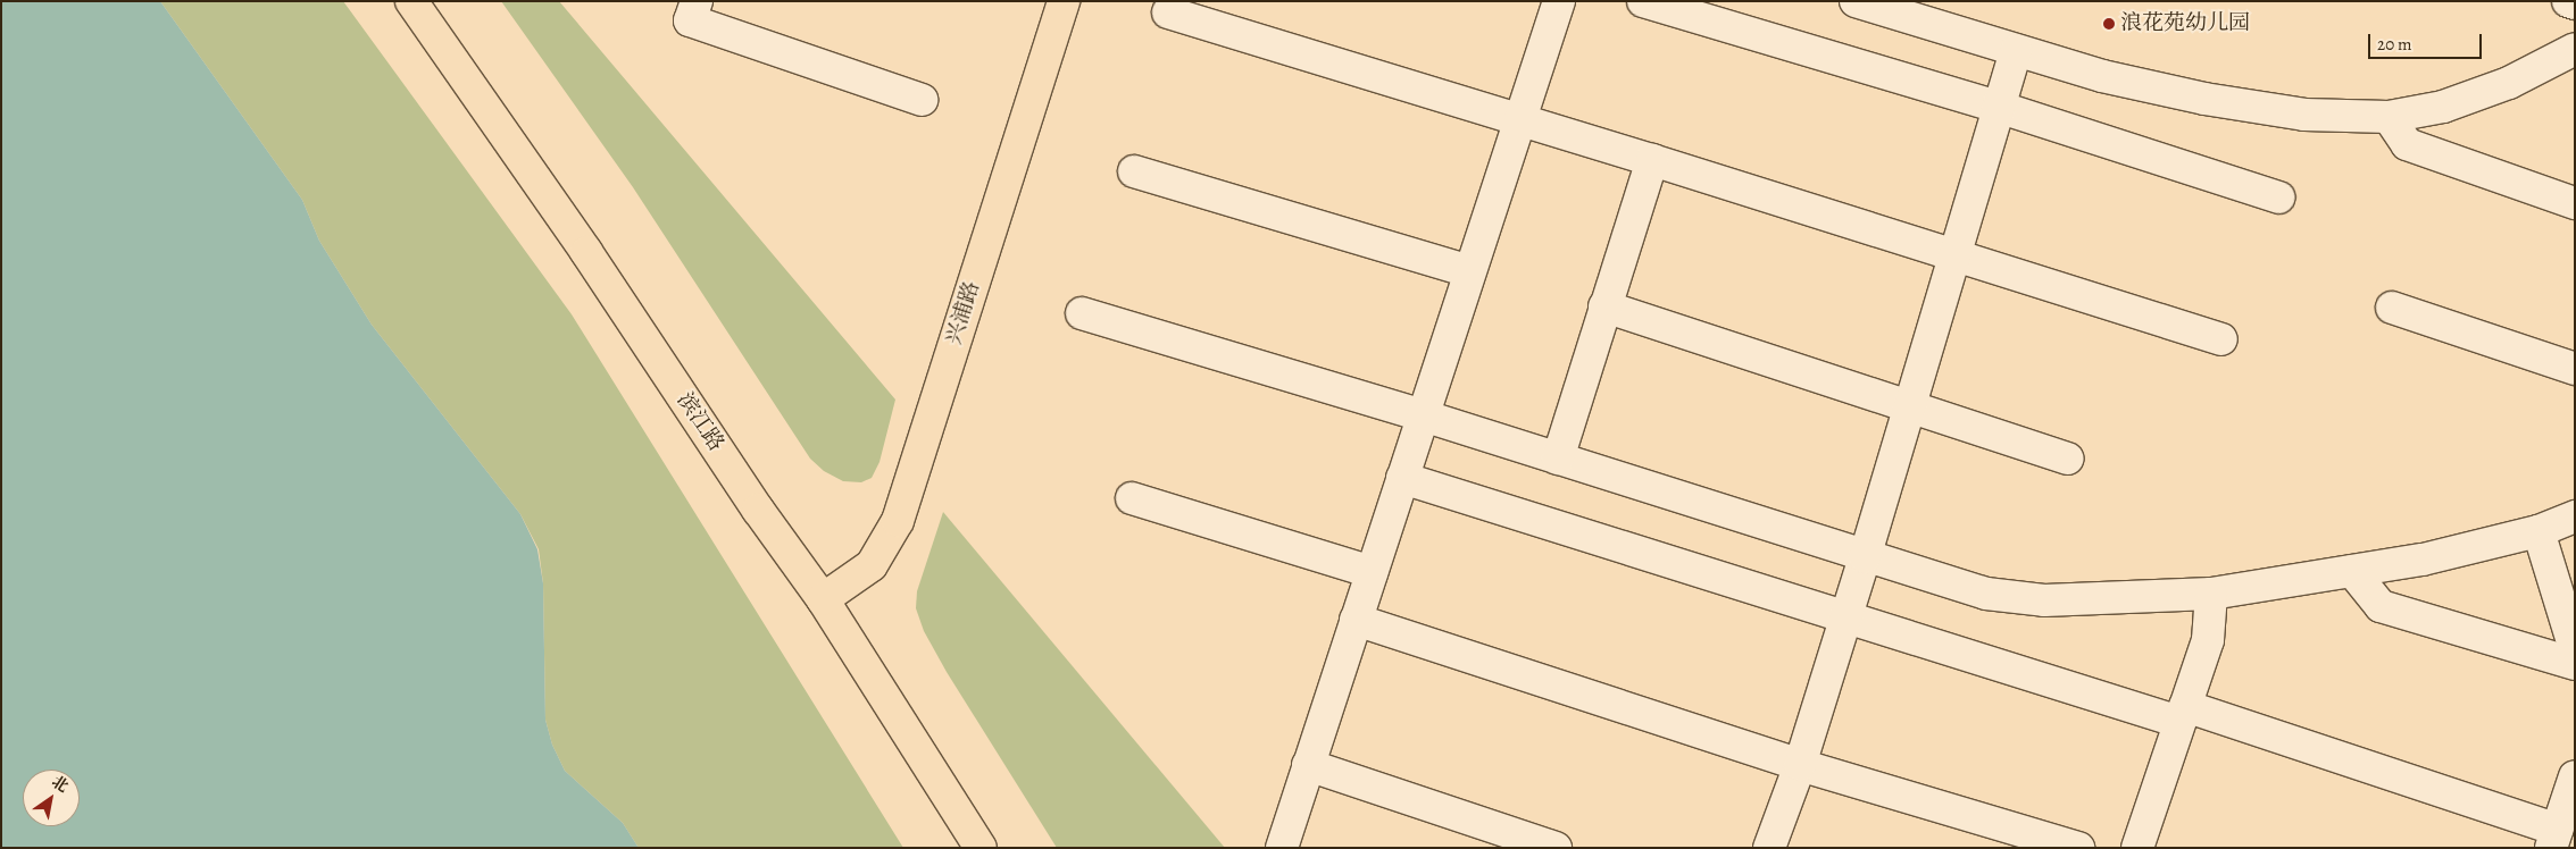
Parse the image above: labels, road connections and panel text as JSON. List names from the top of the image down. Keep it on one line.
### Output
{"streets":{"main road":["兴浦路","滨江路"]},"crossings":[["兴浦路","滨江路"]],"places":["浪花苑幼儿园"],"scale_bar":"20 m","north":"top right"}
